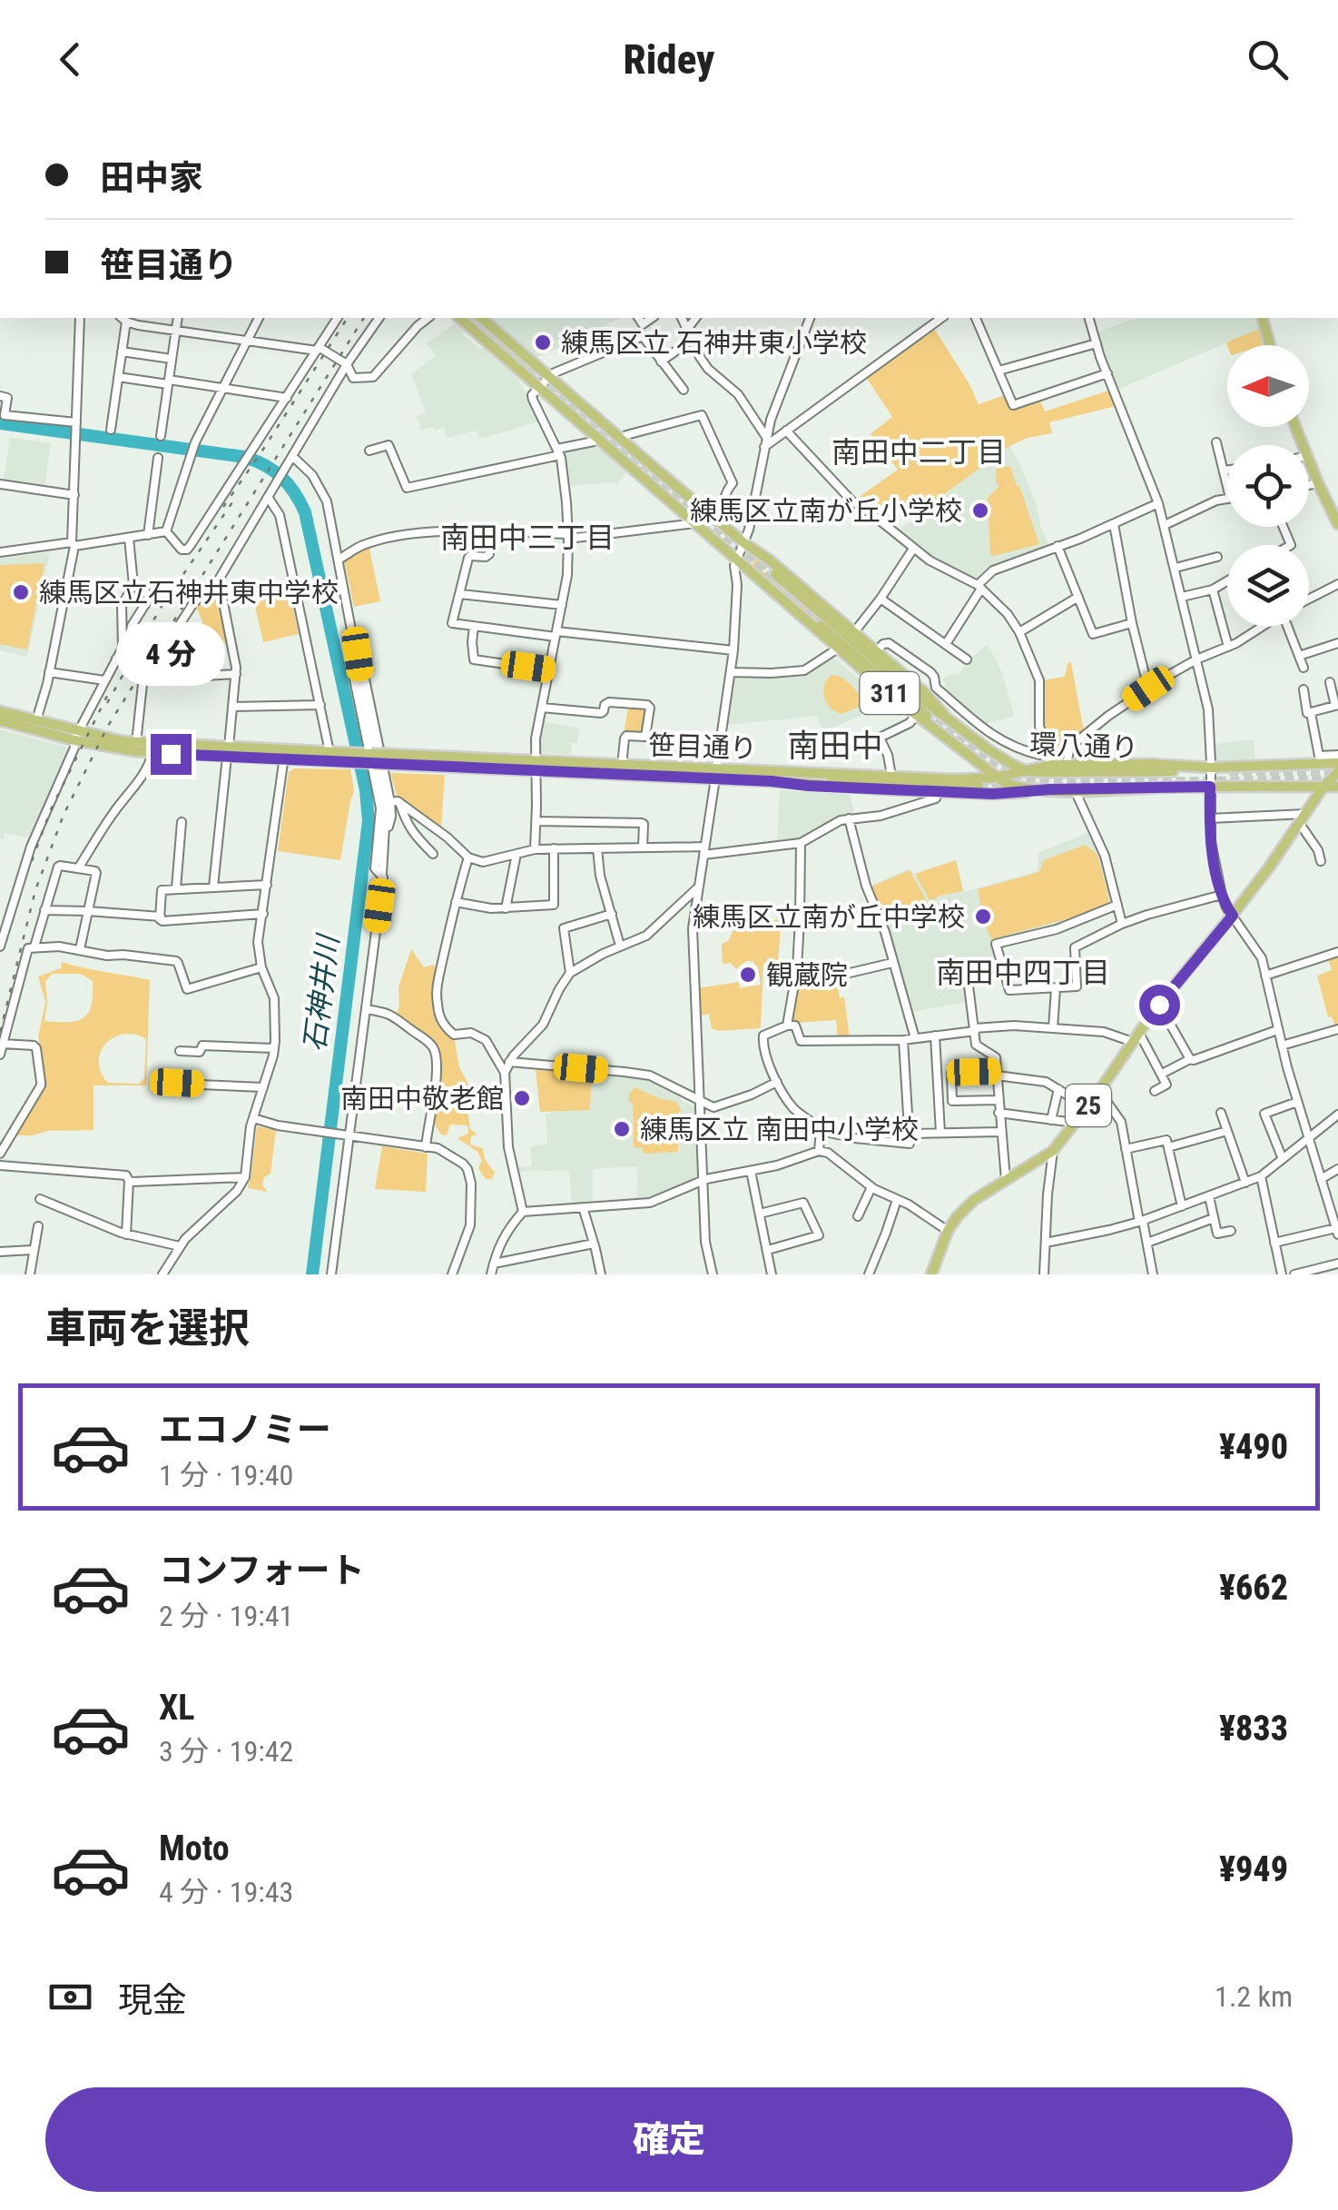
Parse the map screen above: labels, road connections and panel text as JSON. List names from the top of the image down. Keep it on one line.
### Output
{"streets":{"main road":["311","環八通り","笹目通り","25"]},"crossings":[["311","笹目通り"],["311","25"],["環八通り","笹目通り"]],"districts":["南田中二丁目","南田中三丁目","南田中","南田中四丁目"],"water":["石神井川"],"places":["練馬区立 石神井東小学校","練馬区立南が丘小学校","練馬区立石神井東中学校","練馬区立南が丘中学校","観蔵院","南田中敬老館","練馬区立 南田中小学校"],"north":"left","page":{"header":"Ridey","banner":["田中家","笹目通り"],"bubble":"4 分","heading":"車両を選択","list":[{"name":"エコノミー","note":"1 分 · 19:40","value":"¥490"},{"name":"コンフォート","note":"2 分 · 19:41","value":"¥662"},{"name":"XL","note":"3 分 · 19:42","value":"¥833"},{"name":"Moto","note":"4 分 · 19:43","value":"¥949"}],"pay":["現金","1.2 km"],"buttons":"確定"}}
